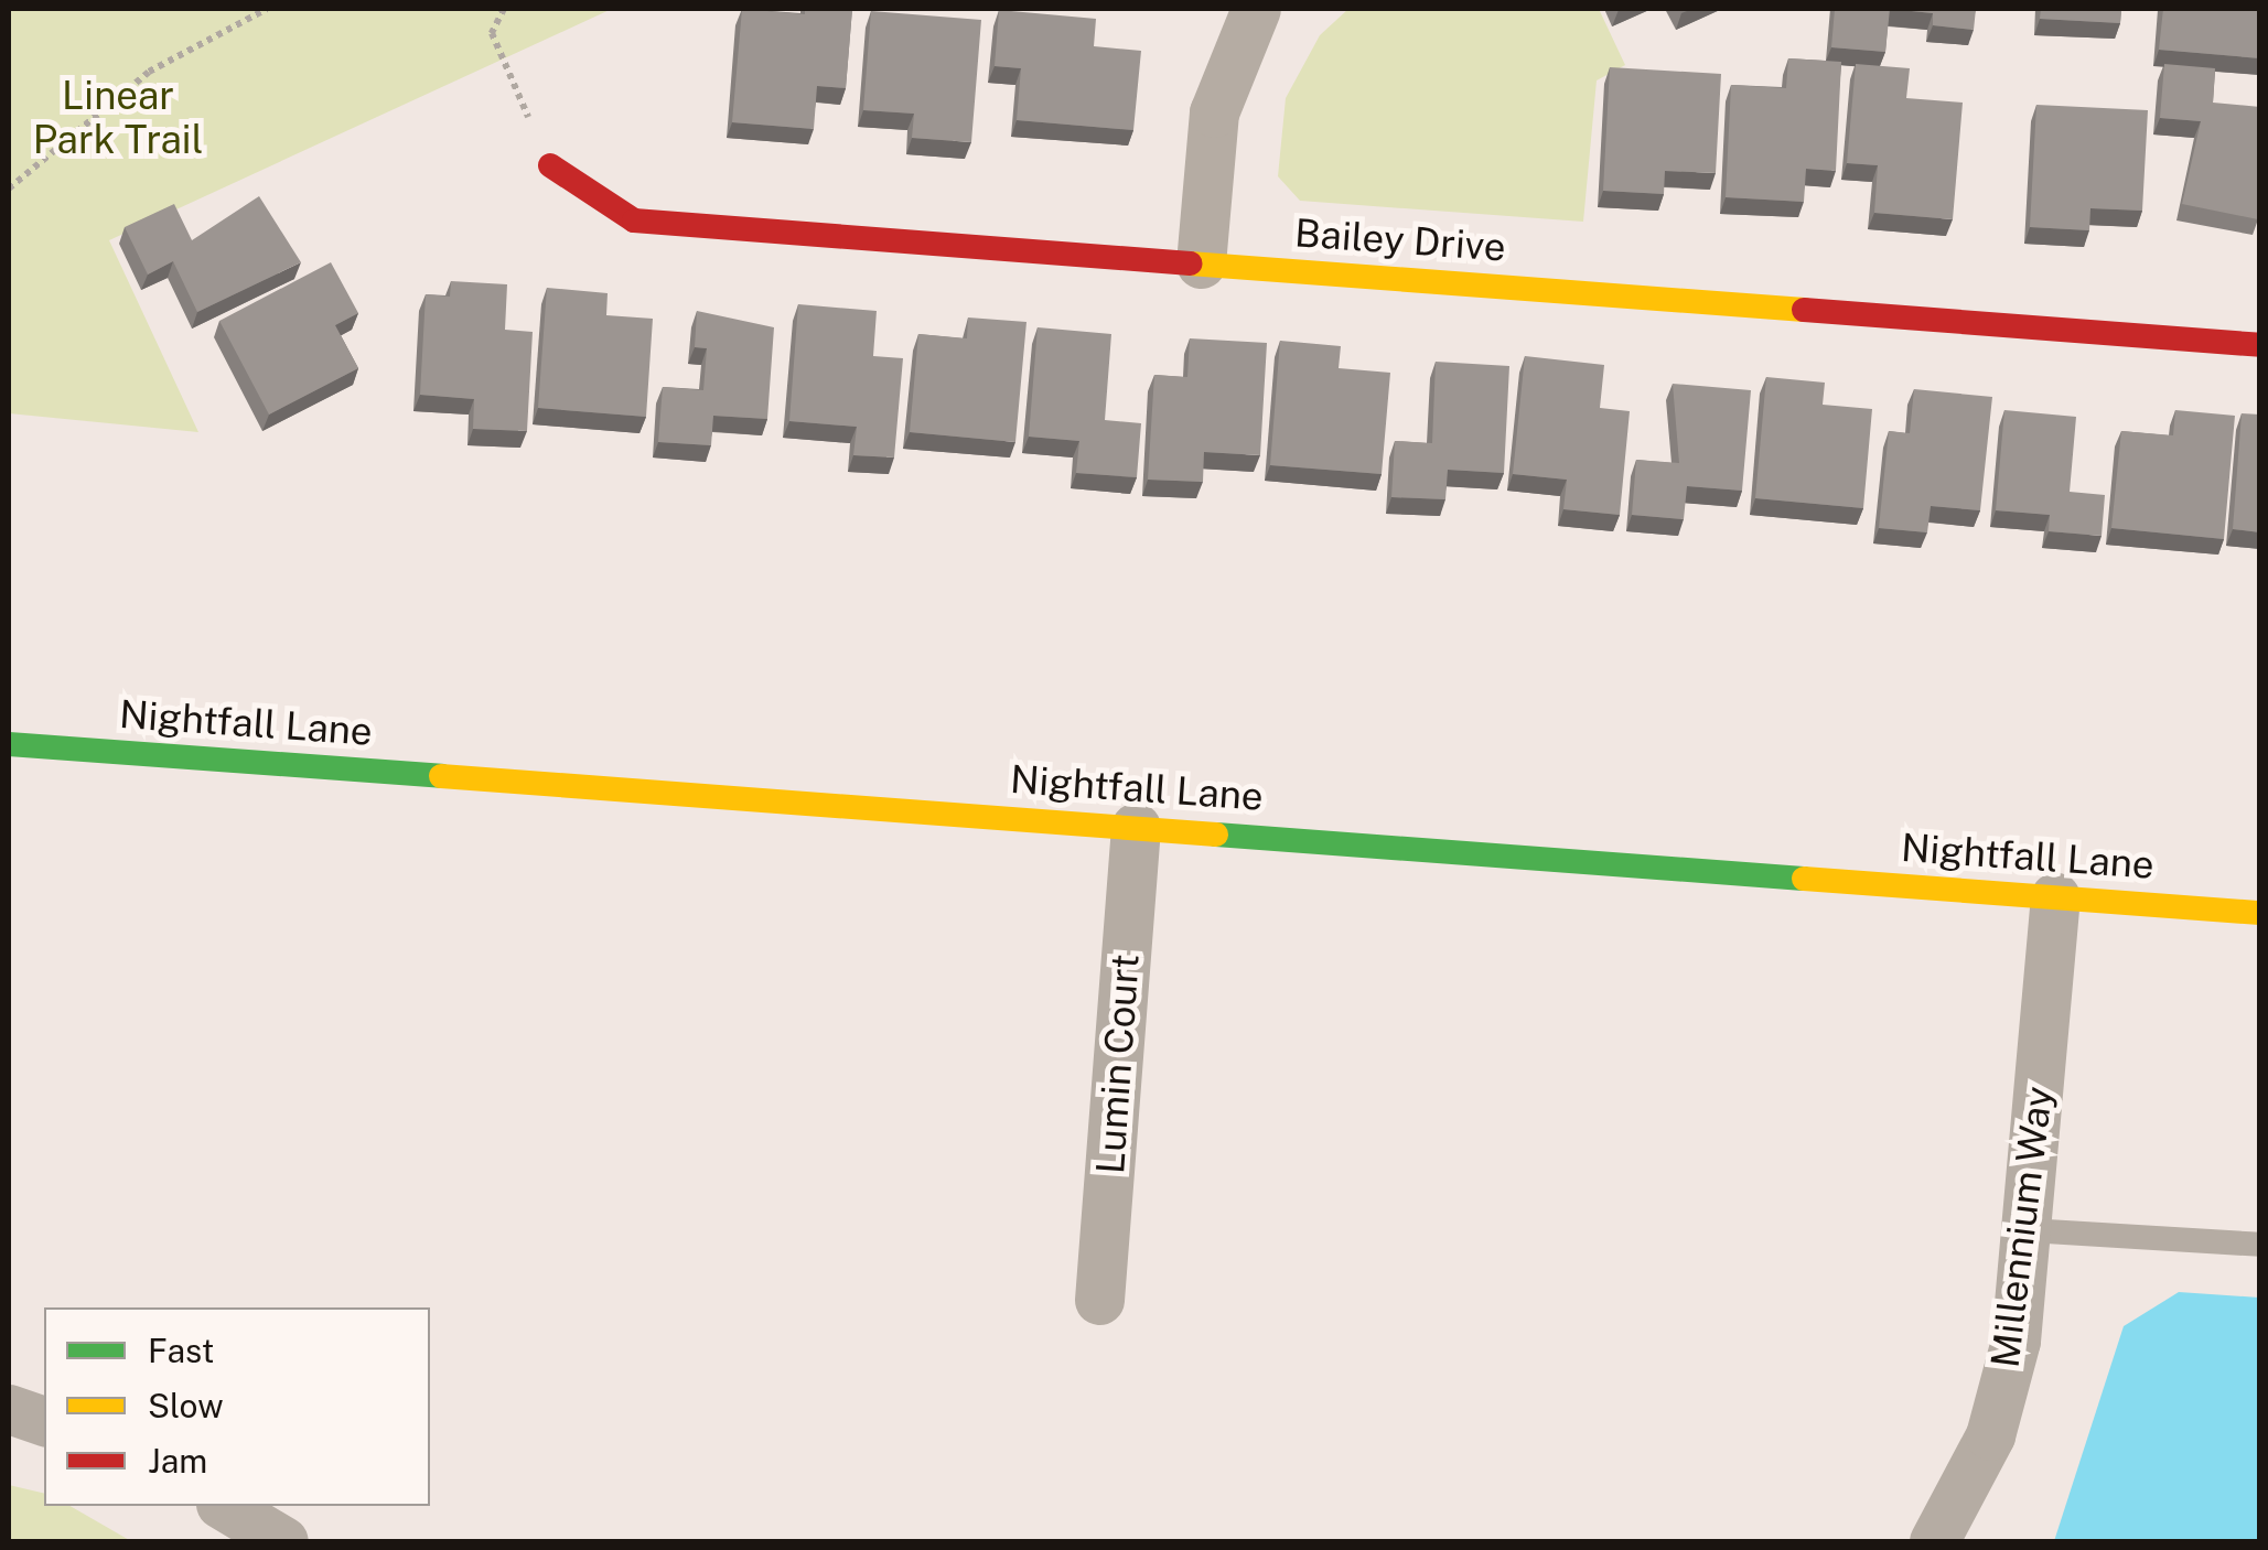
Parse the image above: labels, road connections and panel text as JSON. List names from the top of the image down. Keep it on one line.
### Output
{"streets":{"street":["Bailey Drive","Nightfall Lane","Lumin Court","Millennium Way"]},"crossings":[["Nightfall Lane","Lumin Court"],["Nightfall Lane","Millennium Way"]],"parks":["Linear Park Trail"],"legend":["Fast","Slow","Jam"]}
